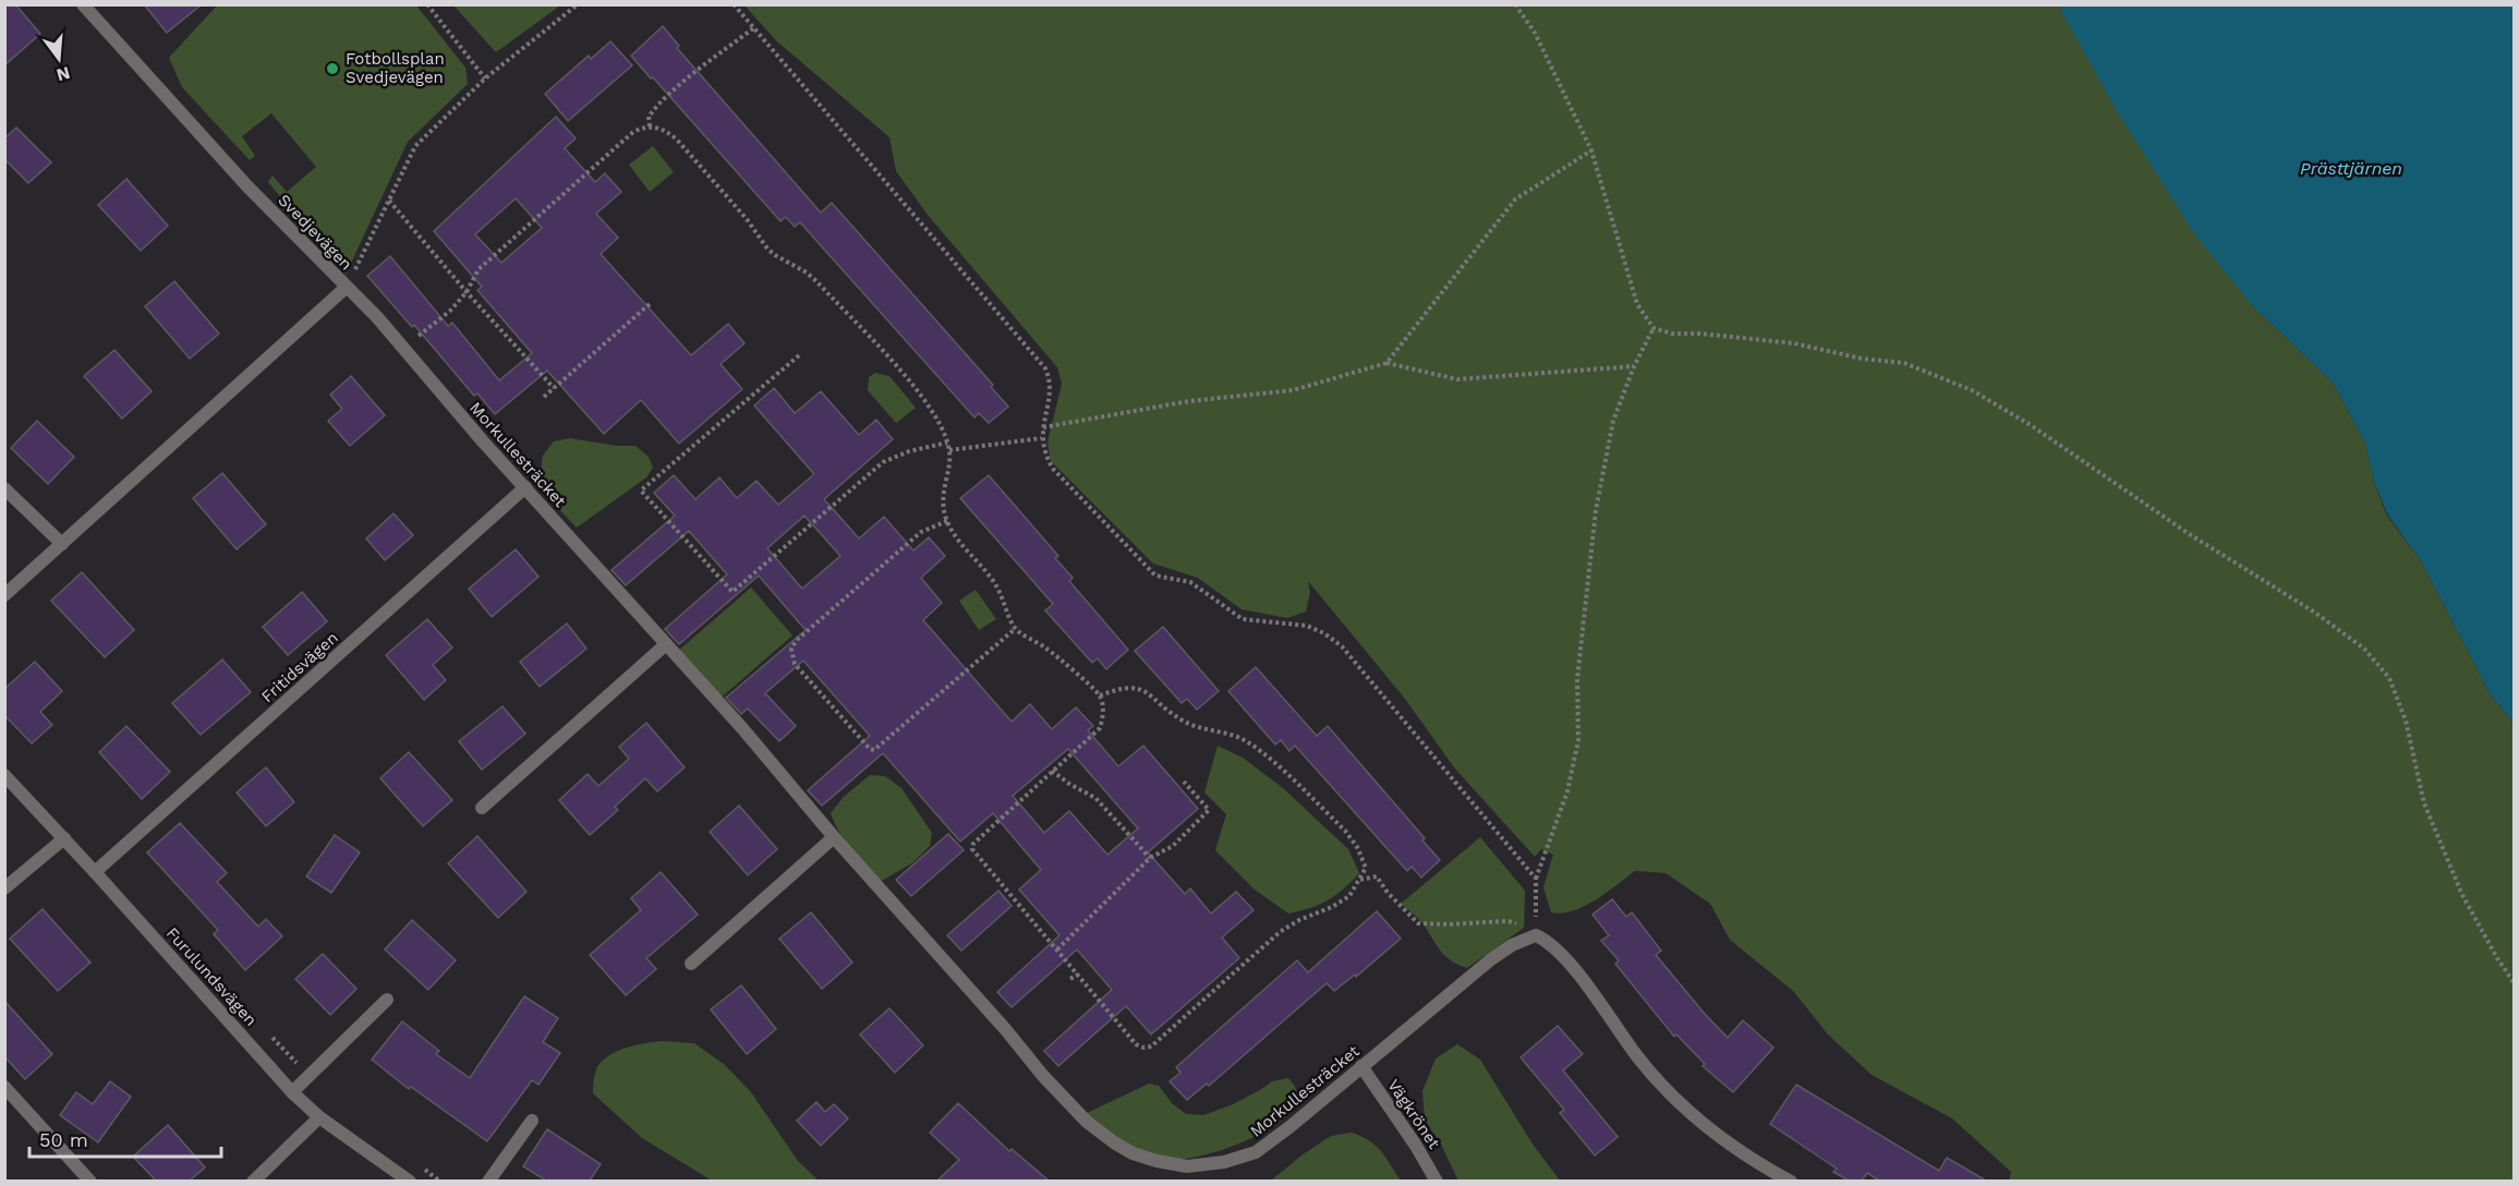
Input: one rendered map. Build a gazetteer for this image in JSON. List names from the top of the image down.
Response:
{
  "streets": {
    "street": [
      "Svedjevägen",
      "Morkullesträcket",
      "Fritidsvägen",
      "Furulundsvägen",
      "Vägkrönet"
    ]
  },
  "crossings": [
    ["Svedjevägen", "Morkullesträcket"],
    ["Morkullesträcket", "Fritidsvägen"],
    ["Morkullesträcket", "Vägkrönet"],
    ["Fritidsvägen", "Furulundsvägen"]
  ],
  "water": ["Prästtjärnen"],
  "places": ["Fotbollsplan Svedjevägen"],
  "scale_bar": "50 m",
  "north": "bottom"
}
